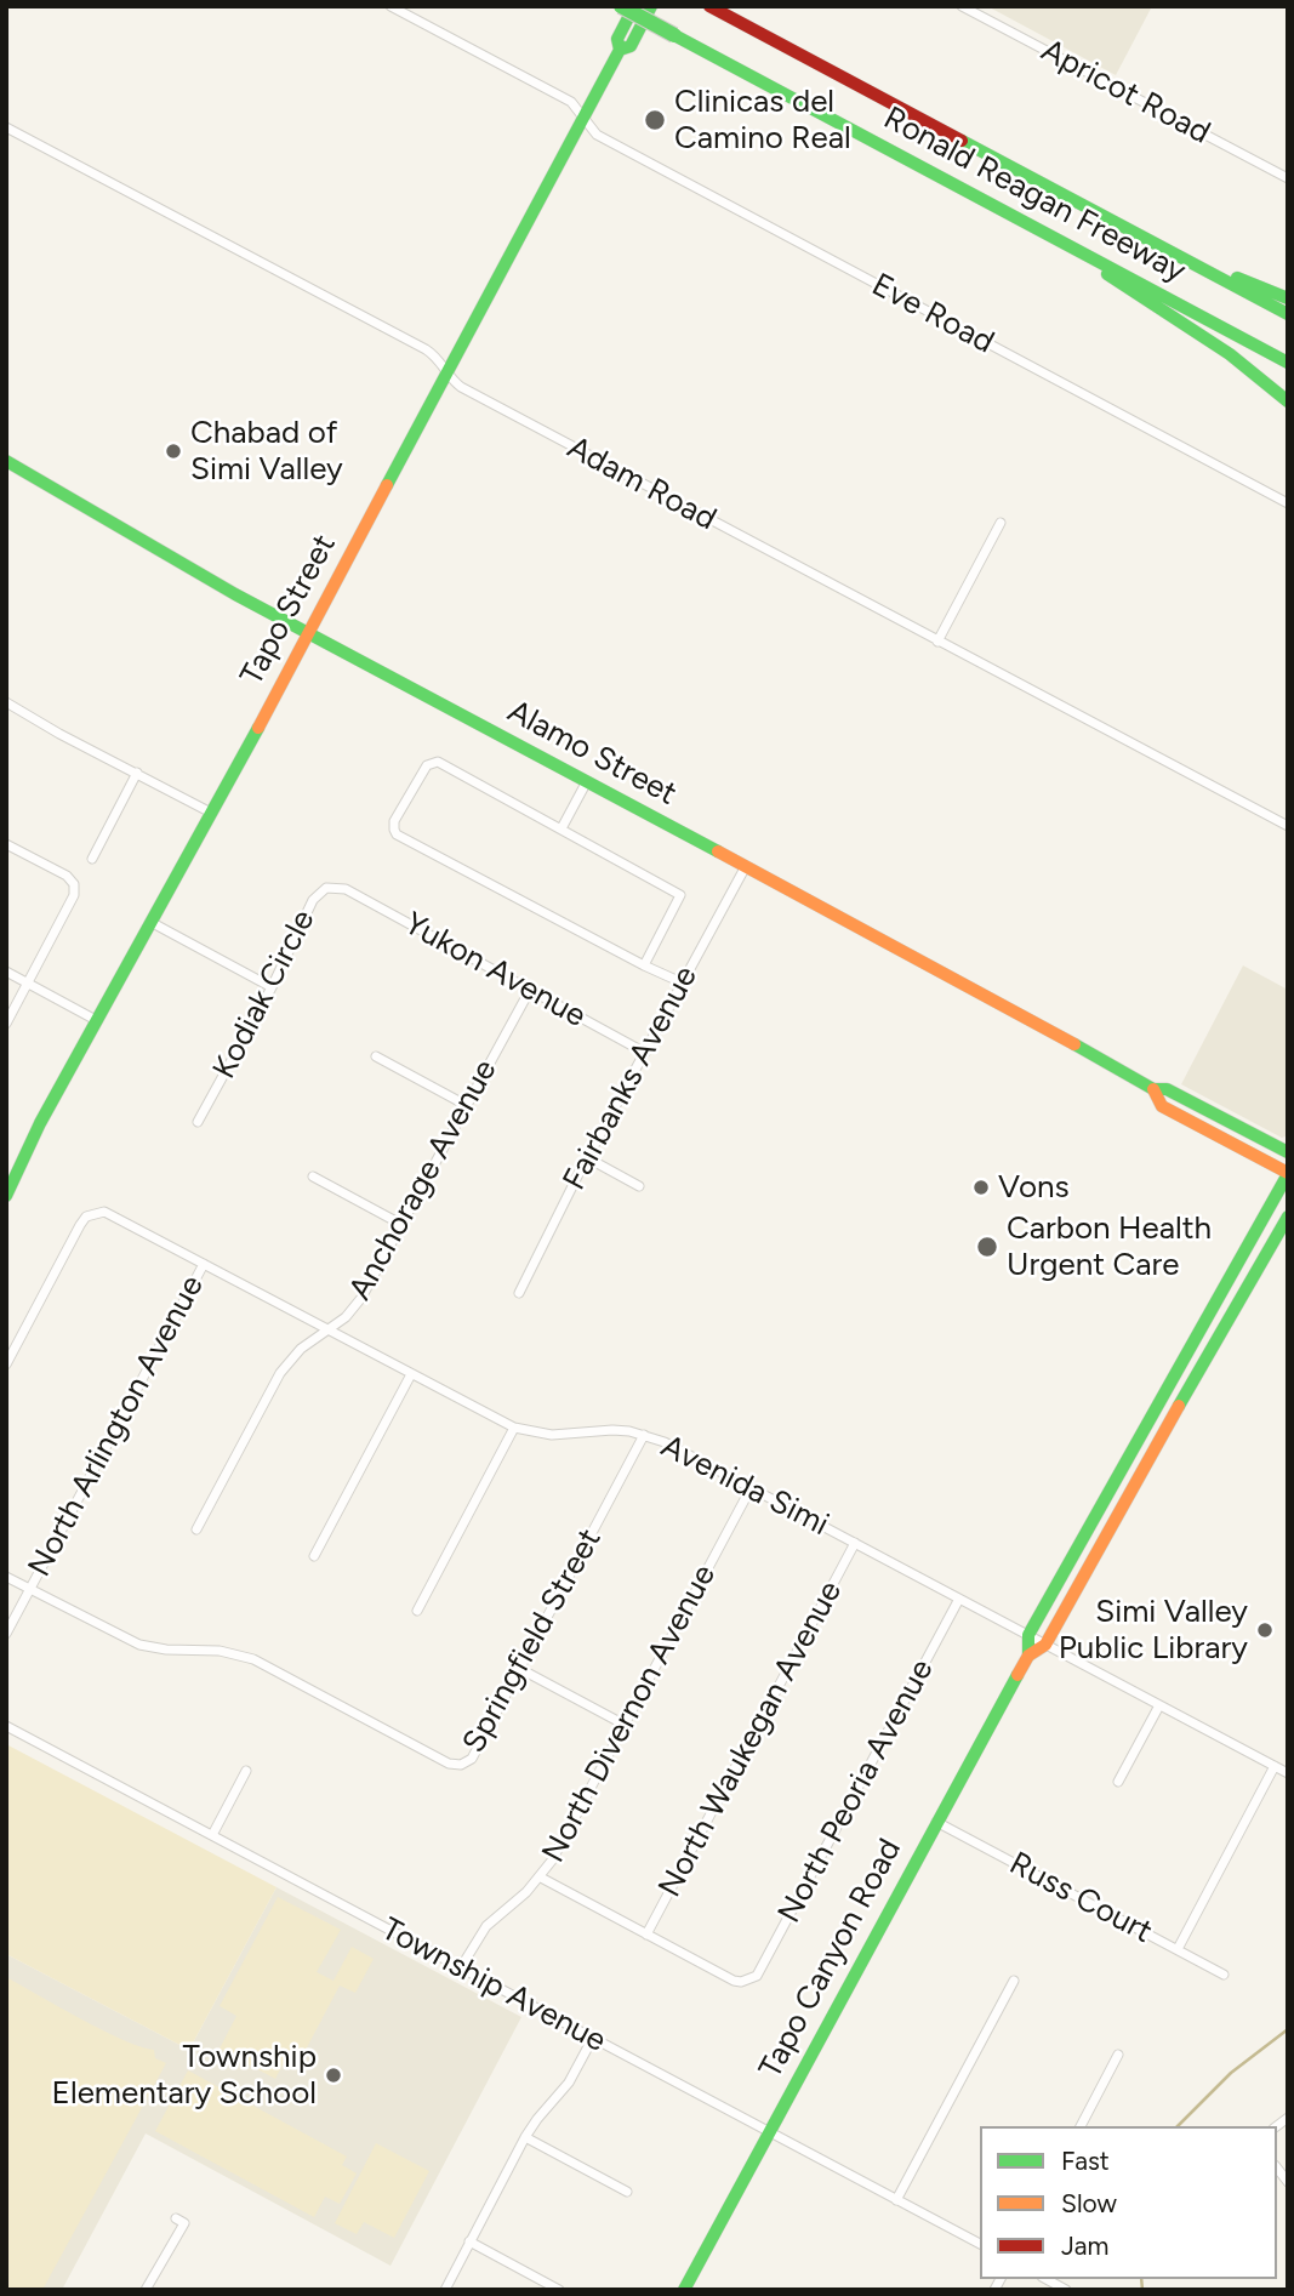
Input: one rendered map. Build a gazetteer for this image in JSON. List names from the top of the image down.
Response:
{
  "streets": {
    "main road": [
      "Ronald Reagan Freeway",
      "Tapo Street",
      "Alamo Street",
      "Tapo Canyon Road"
    ],
    "street": [
      "Apricot Road",
      "Eve Road",
      "Adam Road",
      "Yukon Avenue",
      "Kodiak Circle",
      "Fairbanks Avenue",
      "Anchorage Avenue",
      "North Arlington Avenue",
      "Avenida Simi",
      "Springfield Street",
      "North Divernon Avenue",
      "North Waukegan Avenue",
      "North Peoria Avenue",
      "Russ Court",
      "Township Avenue"
    ]
  },
  "crossings": [
    ["Eve Road", "Tapo Street"],
    ["Adam Road", "Tapo Street"],
    ["Tapo Street", "Alamo Street"],
    ["Alamo Street", "Fairbanks Avenue"],
    ["Alamo Street", "Tapo Canyon Road"],
    ["Yukon Avenue", "Kodiak Circle"],
    ["Yukon Avenue", "Fairbanks Avenue"],
    ["Yukon Avenue", "Anchorage Avenue"],
    ["Anchorage Avenue", "Avenida Simi"],
    ["North Arlington Avenue", "Avenida Simi"],
    ["North Arlington Avenue", "Springfield Street"],
    ["Avenida Simi", "Springfield Street"],
    ["Avenida Simi", "North Divernon Avenue"],
    ["Avenida Simi", "North Waukegan Avenue"],
    ["Avenida Simi", "North Peoria Avenue"],
    ["Avenida Simi", "Tapo Canyon Road"],
    ["North Divernon Avenue", "Township Avenue"],
    ["North Waukegan Avenue", "North Peoria Avenue"],
    ["Russ Court", "Tapo Canyon Road"],
    ["Tapo Canyon Road", "Township Avenue"]
  ],
  "places": [
    "Clinicas del Camino Real",
    "Chabad of Simi Valley",
    "Vons",
    "Carbon Health Urgent Care",
    "Simi Valley Public Library",
    "Township Elementary School"
  ],
  "legend": ["Fast", "Slow", "Jam"]
}
